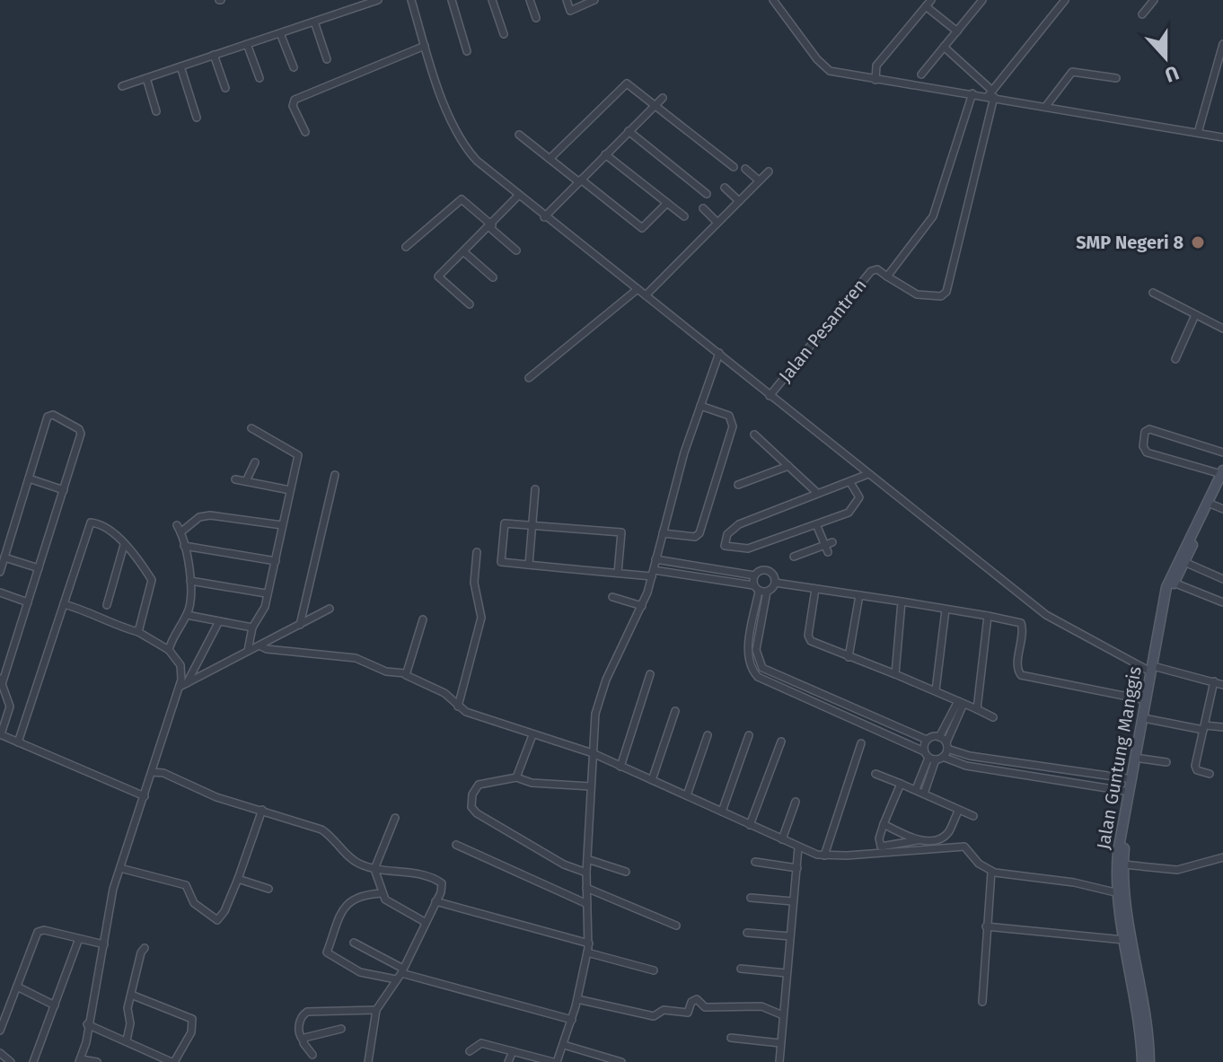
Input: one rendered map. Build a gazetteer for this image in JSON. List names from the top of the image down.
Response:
{
  "streets": {
    "street": ["Jalan Pesantren", "Jalan Guntung Manggis"]
  },
  "places": ["SMP Negeri 8"],
  "north": "bottom"
}
